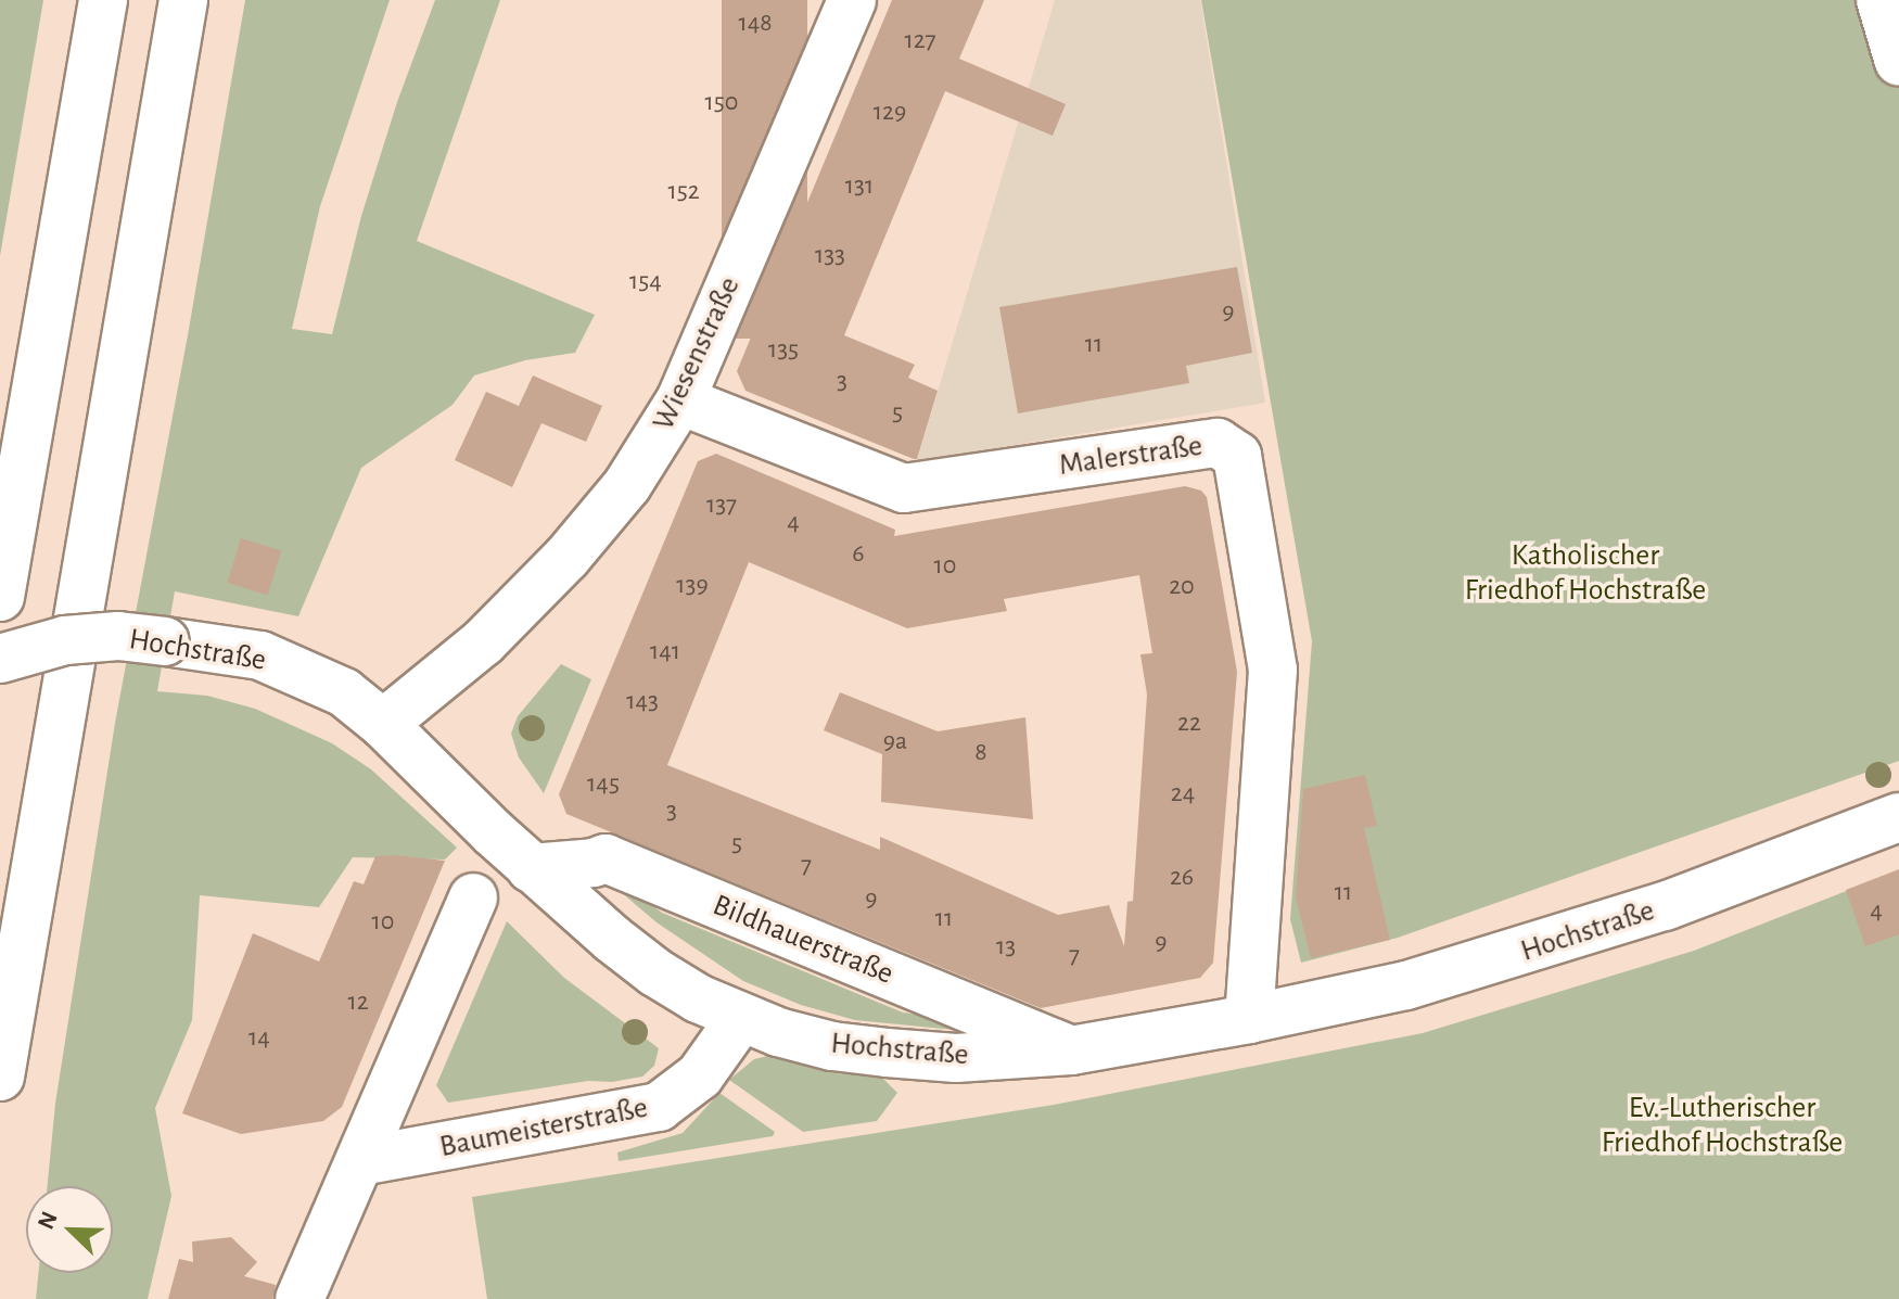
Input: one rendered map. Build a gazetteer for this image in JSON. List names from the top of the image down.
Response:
{
  "streets": {
    "main road": [
      "Wiesenstraße",
      "Malerstraße",
      "Hochstraße",
      "Bildhauerstraße",
      "Baumeisterstraße"
    ]
  },
  "crossings": [
    ["Wiesenstraße", "Malerstraße"],
    ["Wiesenstraße", "Hochstraße"],
    ["Malerstraße", "Hochstraße"],
    ["Hochstraße", "Bildhauerstraße"],
    ["Hochstraße", "Baumeisterstraße"]
  ],
  "parks": ["Katholischer Friedhof Hochstraße", "Ev.-Lutherischer Friedhof Hochstraße"],
  "house_numbers": [
    "148",
    "127",
    "150",
    "129",
    "131",
    "152",
    "133",
    "154",
    "9",
    "11",
    "135",
    "3",
    "5",
    "137",
    "4",
    "6",
    "10",
    "139",
    "20",
    "141",
    "143",
    "22",
    "9a",
    "8",
    "145",
    "24",
    "3",
    "5",
    "7",
    "26",
    "11",
    "9",
    "4",
    "11",
    "10",
    "9",
    "13",
    "7",
    "12",
    "14"
  ],
  "north": "top left"
}
